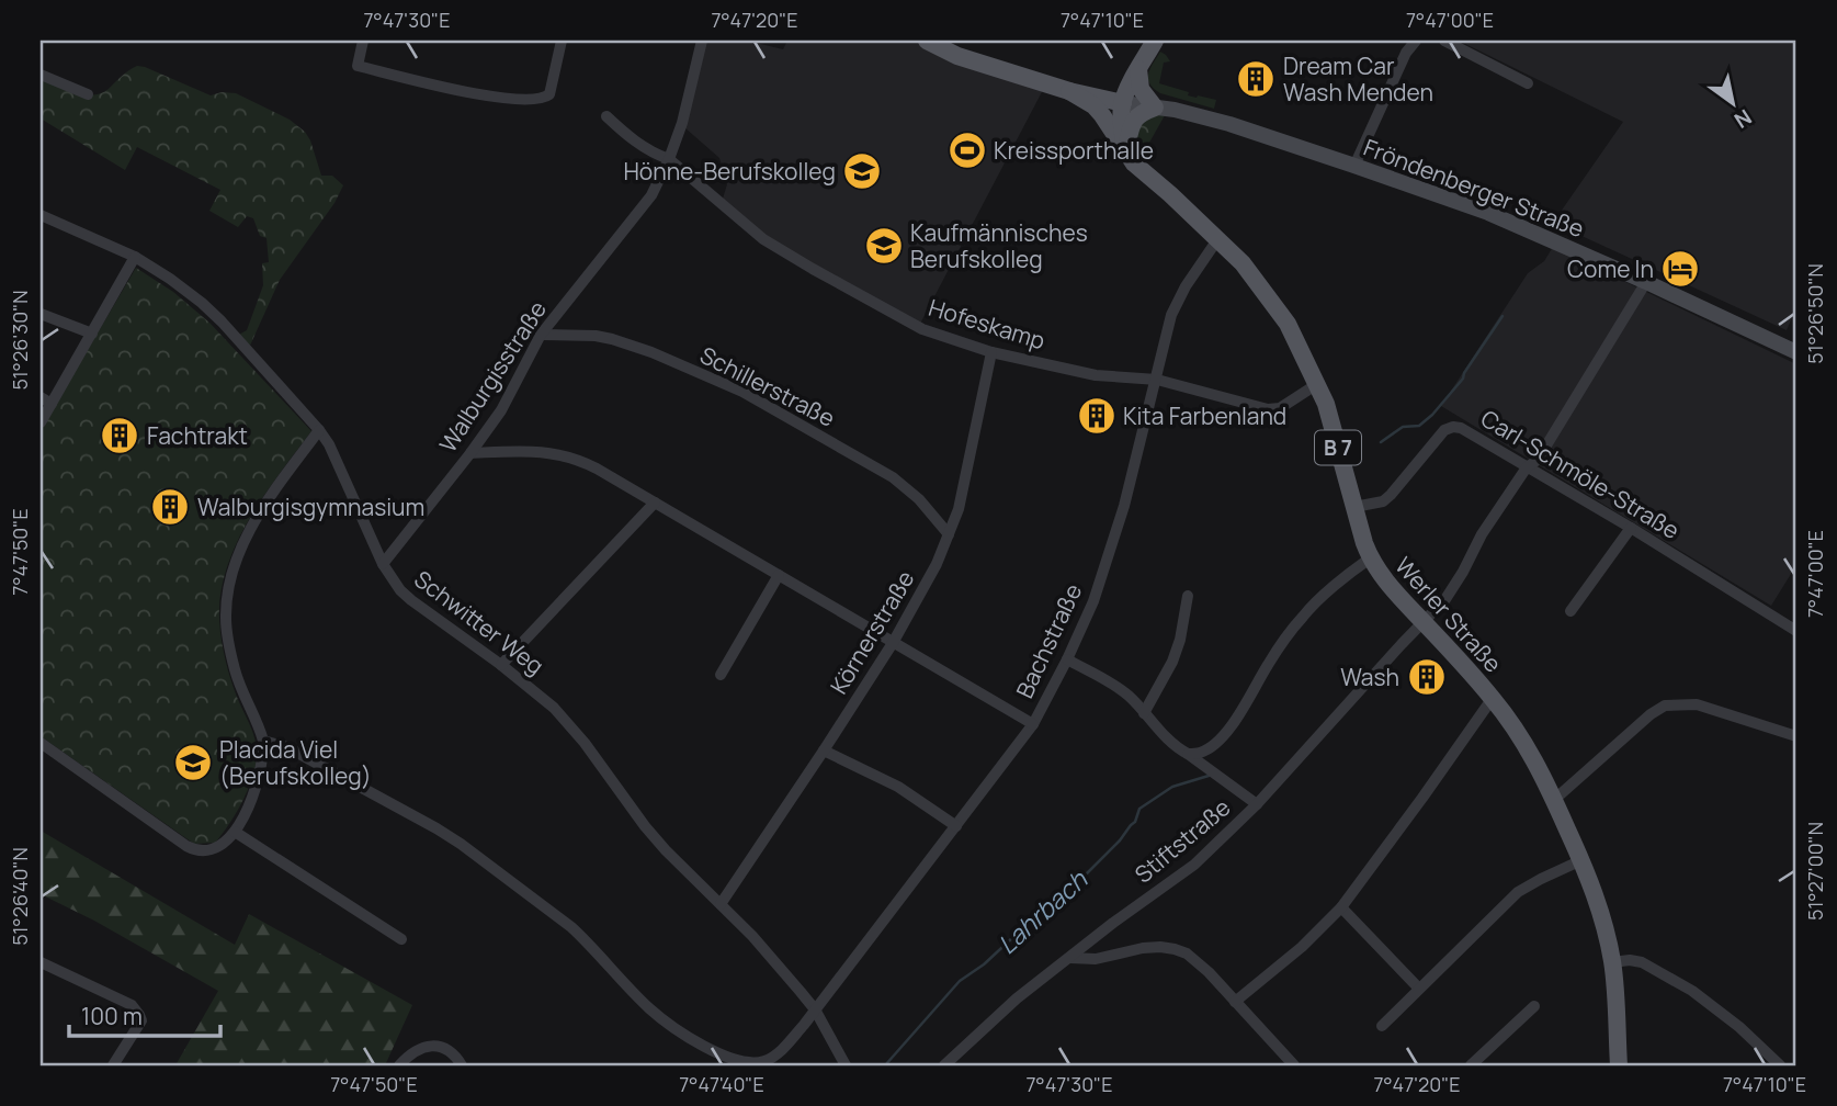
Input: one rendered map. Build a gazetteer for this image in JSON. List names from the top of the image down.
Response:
{
  "streets": {
    "main road": ["Fröndenberger Straße", "B 7", "Werler Straße"],
    "street": [
      "Hofeskamp",
      "Walburgisstraße",
      "Schillerstraße",
      "Carl-Schmöle-Straße",
      "Schwitter Weg",
      "Körnerstraße",
      "Bachstraße",
      "Stiftstraße"
    ]
  },
  "crossings": [
    ["Fröndenberger Straße", "Werler Straße"],
    ["Fröndenberger Straße", "Stiftstraße"],
    ["Hofeskamp", "Walburgisstraße"],
    ["Hofeskamp", "Werler Straße"],
    ["Hofeskamp", "Körnerstraße"],
    ["Hofeskamp", "Bachstraße"],
    ["Walburgisstraße", "Schillerstraße"],
    ["Walburgisstraße", "Schwitter Weg"],
    ["Schillerstraße", "Körnerstraße"],
    ["Carl-Schmöle-Straße", "Werler Straße"],
    ["Carl-Schmöle-Straße", "Stiftstraße"],
    ["Werler Straße", "Bachstraße"],
    ["Werler Straße", "Stiftstraße"],
    ["Schwitter Weg", "Körnerstraße"],
    ["Schwitter Weg", "Bachstraße"]
  ],
  "water": ["Lahrbach"],
  "places": {
    "building": [
      "Dream Car Wash Menden",
      "Kita Farbenland",
      "Fachtrakt",
      "Walburgisgymnasium",
      "Wash"
    ],
    "sports": ["Kreissporthalle"],
    "school or university": ["Hönne-Berufskolleg", "Kaufmännisches Berufskolleg", "Placida Viel (Berufskolleg)"],
    "hotel": ["Come In"]
  },
  "scale_bar": "100 m",
  "north": "bottom right",
  "coordinates": [
    "7°47'30\"E",
    "7°47'20\"E",
    "7°47'10\"E",
    "7°47'00\"E",
    "51°26'50\"N",
    "51°26'30\"N",
    "7°47'50\"E",
    "51°27'00\"N",
    "51°26'40\"N",
    "7°47'40\"E"
  ]
}
